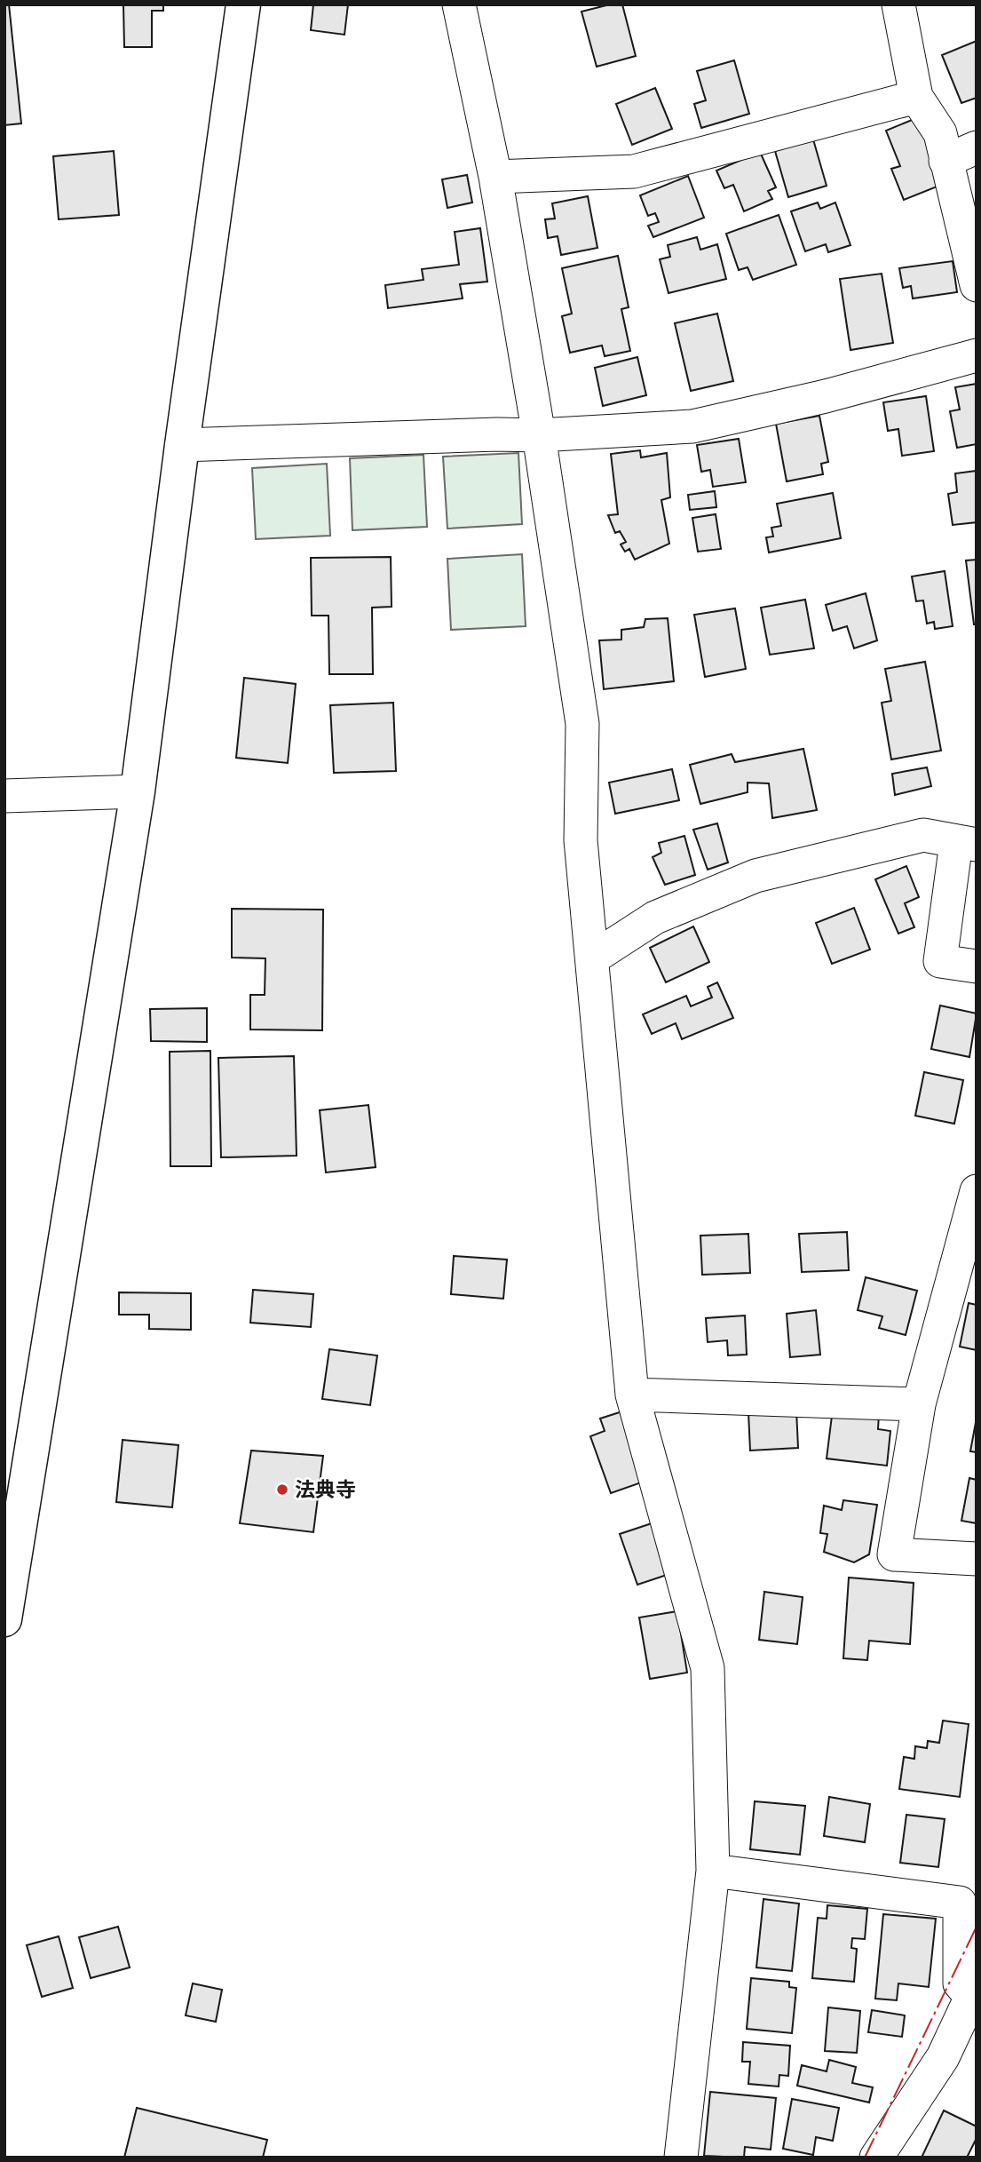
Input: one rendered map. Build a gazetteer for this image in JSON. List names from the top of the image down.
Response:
{
  "places": ["法典寺"]
}
